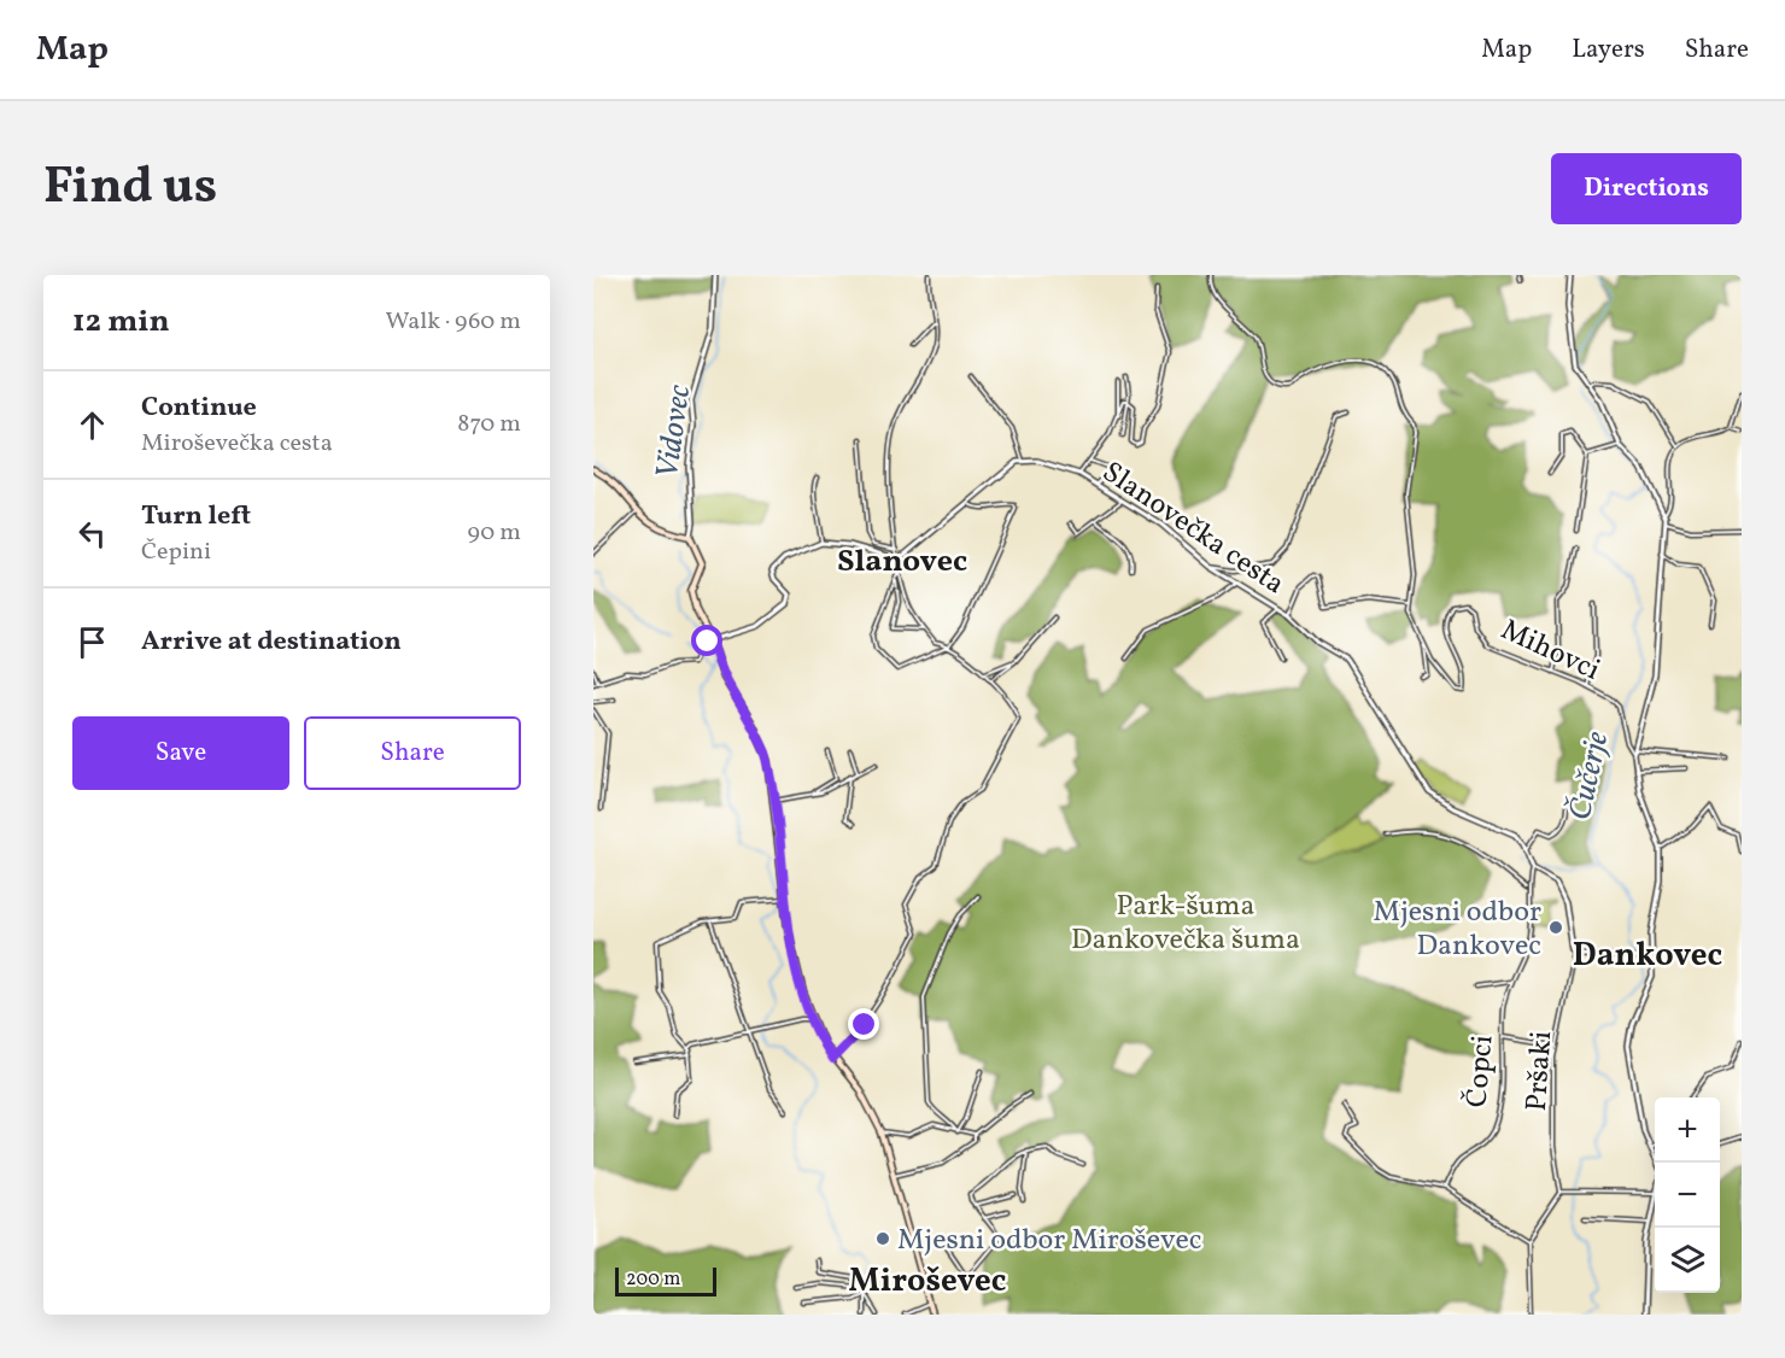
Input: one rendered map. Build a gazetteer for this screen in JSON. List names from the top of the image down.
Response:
{
  "streets": {
    "street": [
      "Slanovečka cesta",
      "Mihovci",
      "Čopci",
      "Pršaki"
    ]
  },
  "districts": ["Slanovec", "Dankovec", "Miroševec"],
  "water": ["Vidovec", "Čučerje"],
  "parks": ["Park-šuma Dankovečka šuma"],
  "places": ["Mjesni odbor Dankovec", "Mjesni odbor Miroševec"],
  "scale_bar": "200 m",
  "page": {
    "header": "Map",
    "nav": ["Map", "Layers", "Share"],
    "title": "Find us",
    "buttons": [
      "Directions",
      ["Save", "Share"]
    ],
    "heading": ["12 min", "Walk · 960 m"],
    "list": [
      ["Continue", "Miroševečka cesta", "870 m"],
      ["Turn left", "Čepini", "90 m"],
      "Arrive at destination"
    ],
    "map_buttons": ["+", "−"],
    "scale": "200 m"
  }
}
